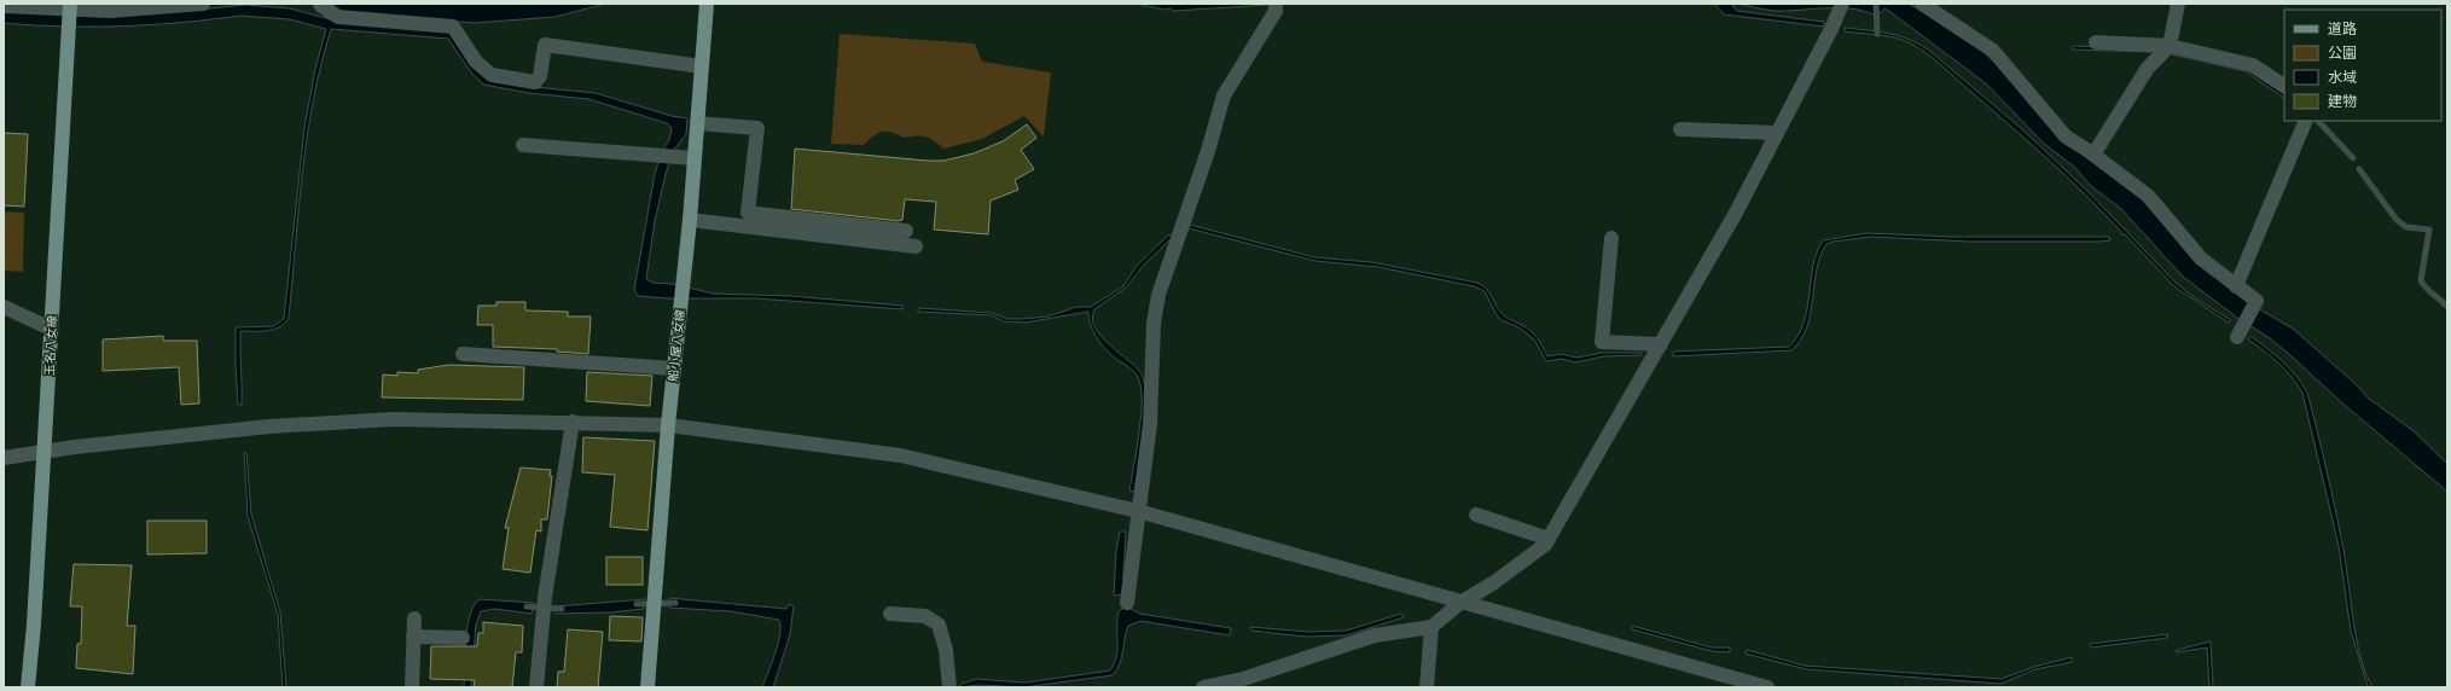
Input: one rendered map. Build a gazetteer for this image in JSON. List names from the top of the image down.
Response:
{
  "streets": {
    "main road": ["玉名八女線", "船小屋八女線"]
  },
  "legend": [
    "道路",
    "公園",
    "水域",
    "建物"
  ]
}
